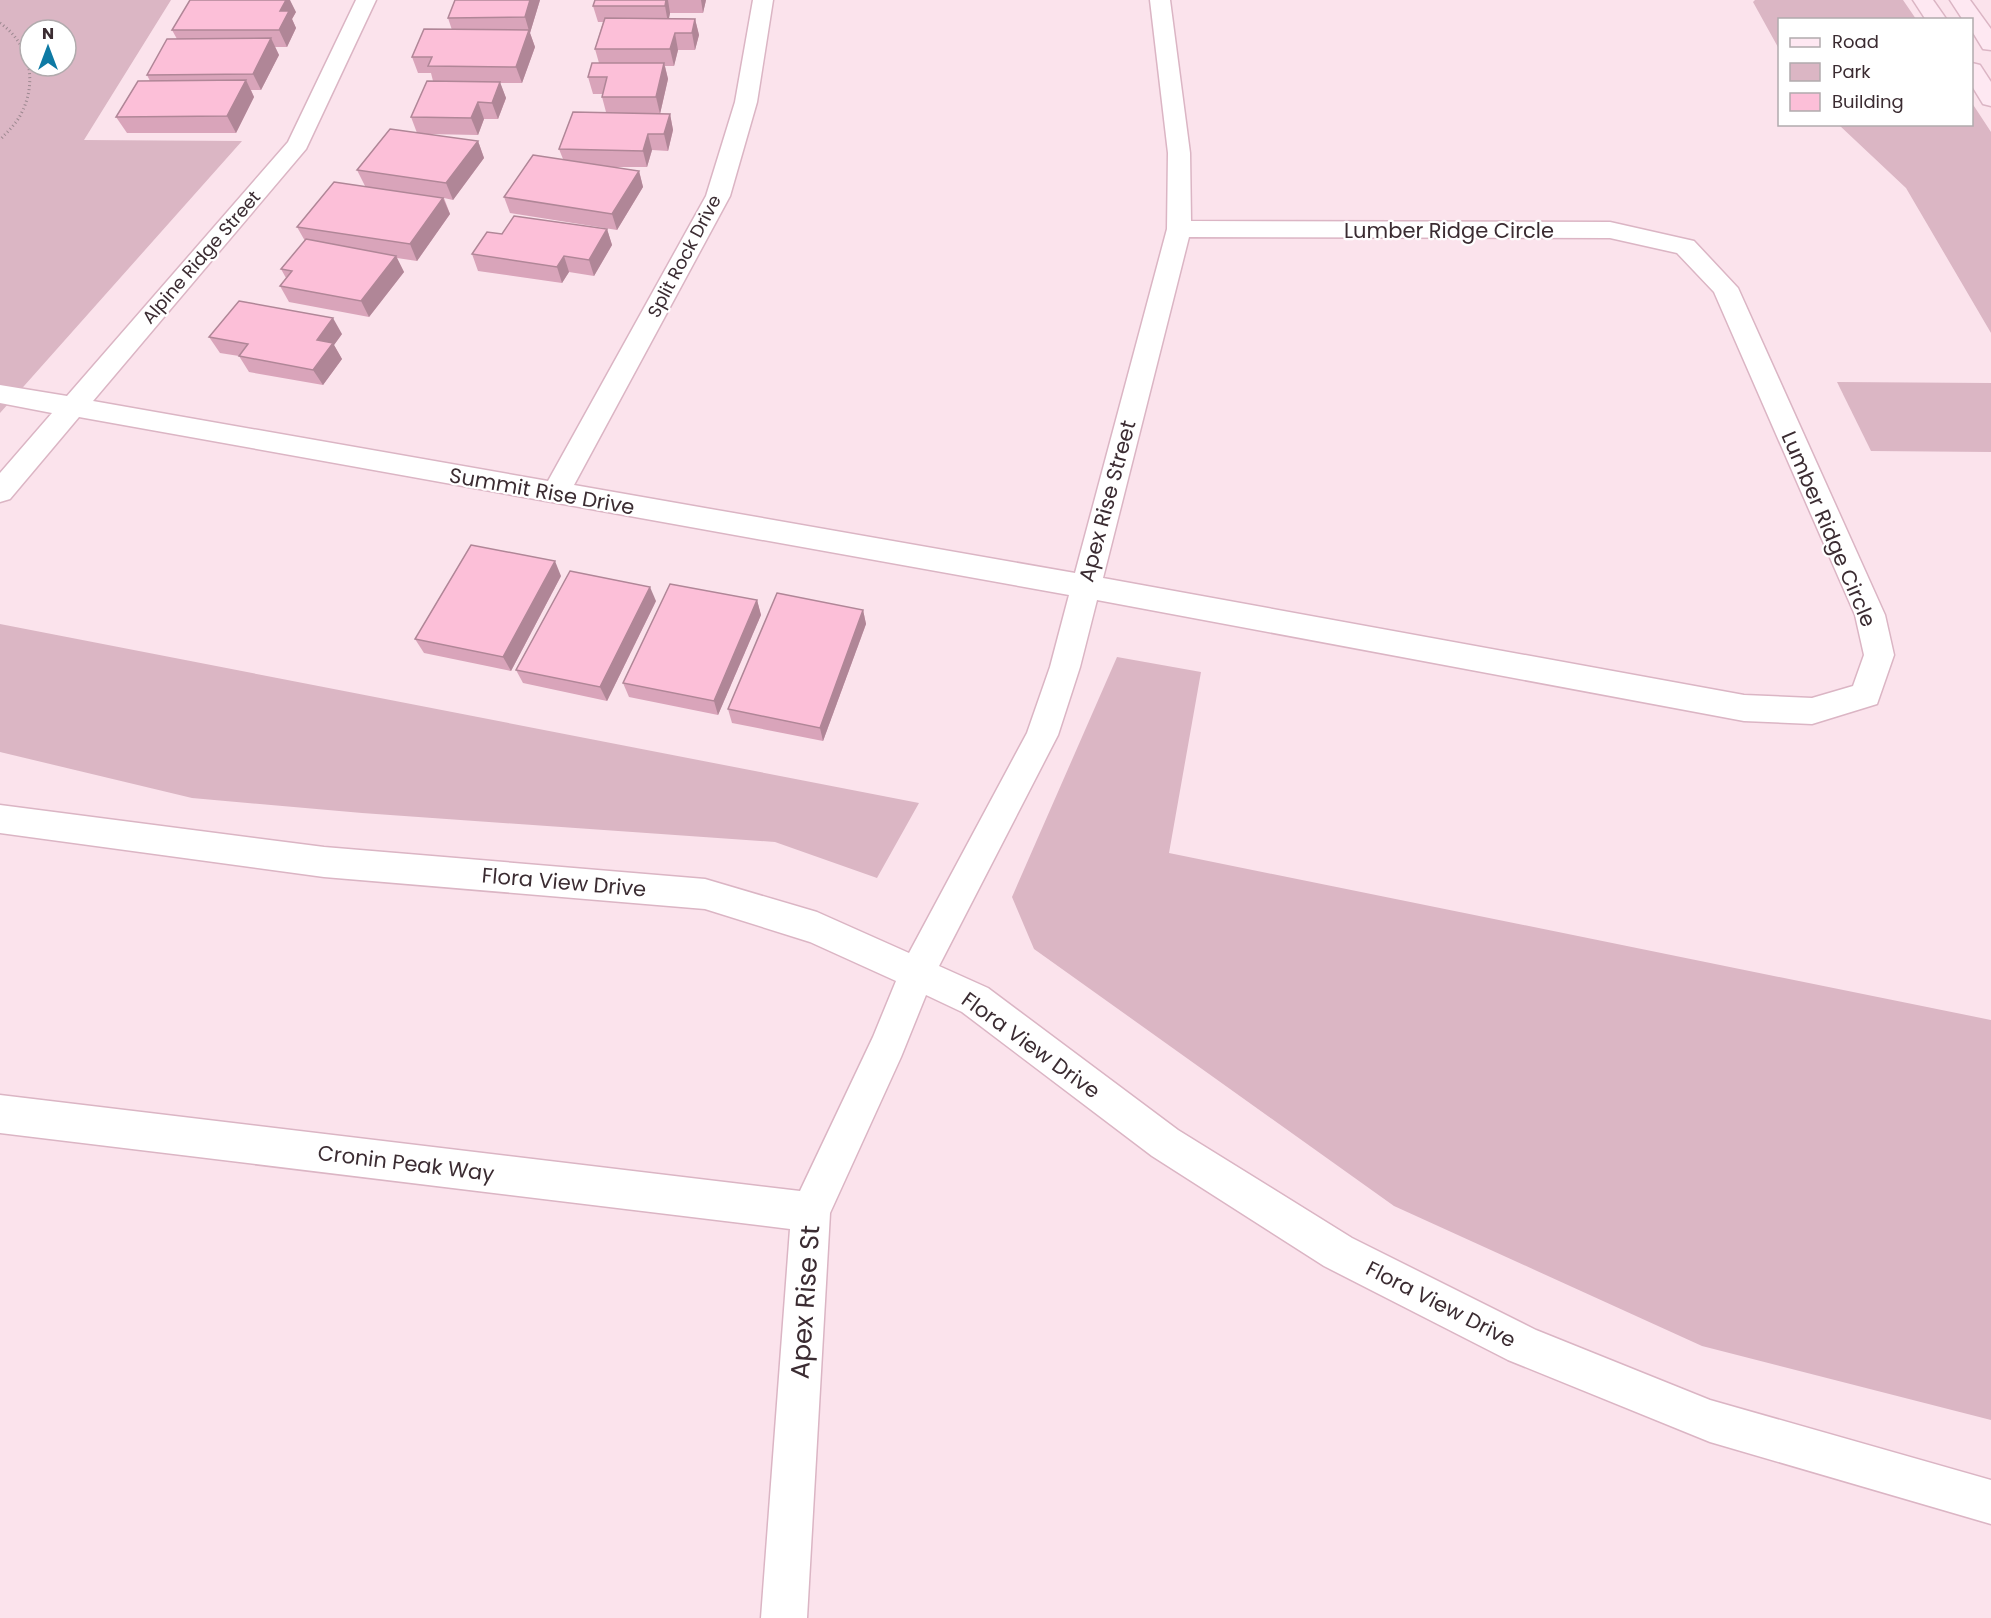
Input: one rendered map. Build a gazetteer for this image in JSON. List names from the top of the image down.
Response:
{
  "streets": {
    "street": [
      "Lumber Ridge Circle",
      "Split Rock Drive",
      "Alpine Ridge Street",
      "Summit Rise Drive",
      "Apex Rise Street",
      "Flora View Drive",
      "Cronin Peak Way",
      "Apex Rise St"
    ]
  },
  "crossings": [
    ["Lumber Ridge Circle", "Summit Rise Drive"],
    ["Lumber Ridge Circle", "Apex Rise Street"],
    ["Split Rock Drive", "Summit Rise Drive"],
    ["Alpine Ridge Street", "Summit Rise Drive"],
    ["Summit Rise Drive", "Apex Rise Street"],
    ["Apex Rise Street", "Flora View Drive"],
    ["Apex Rise Street", "Apex Rise St"],
    ["Flora View Drive", "Apex Rise St"],
    ["Cronin Peak Way", "Apex Rise St"]
  ],
  "legend": ["Road", "Park", "Building"],
  "north": "top"
}
